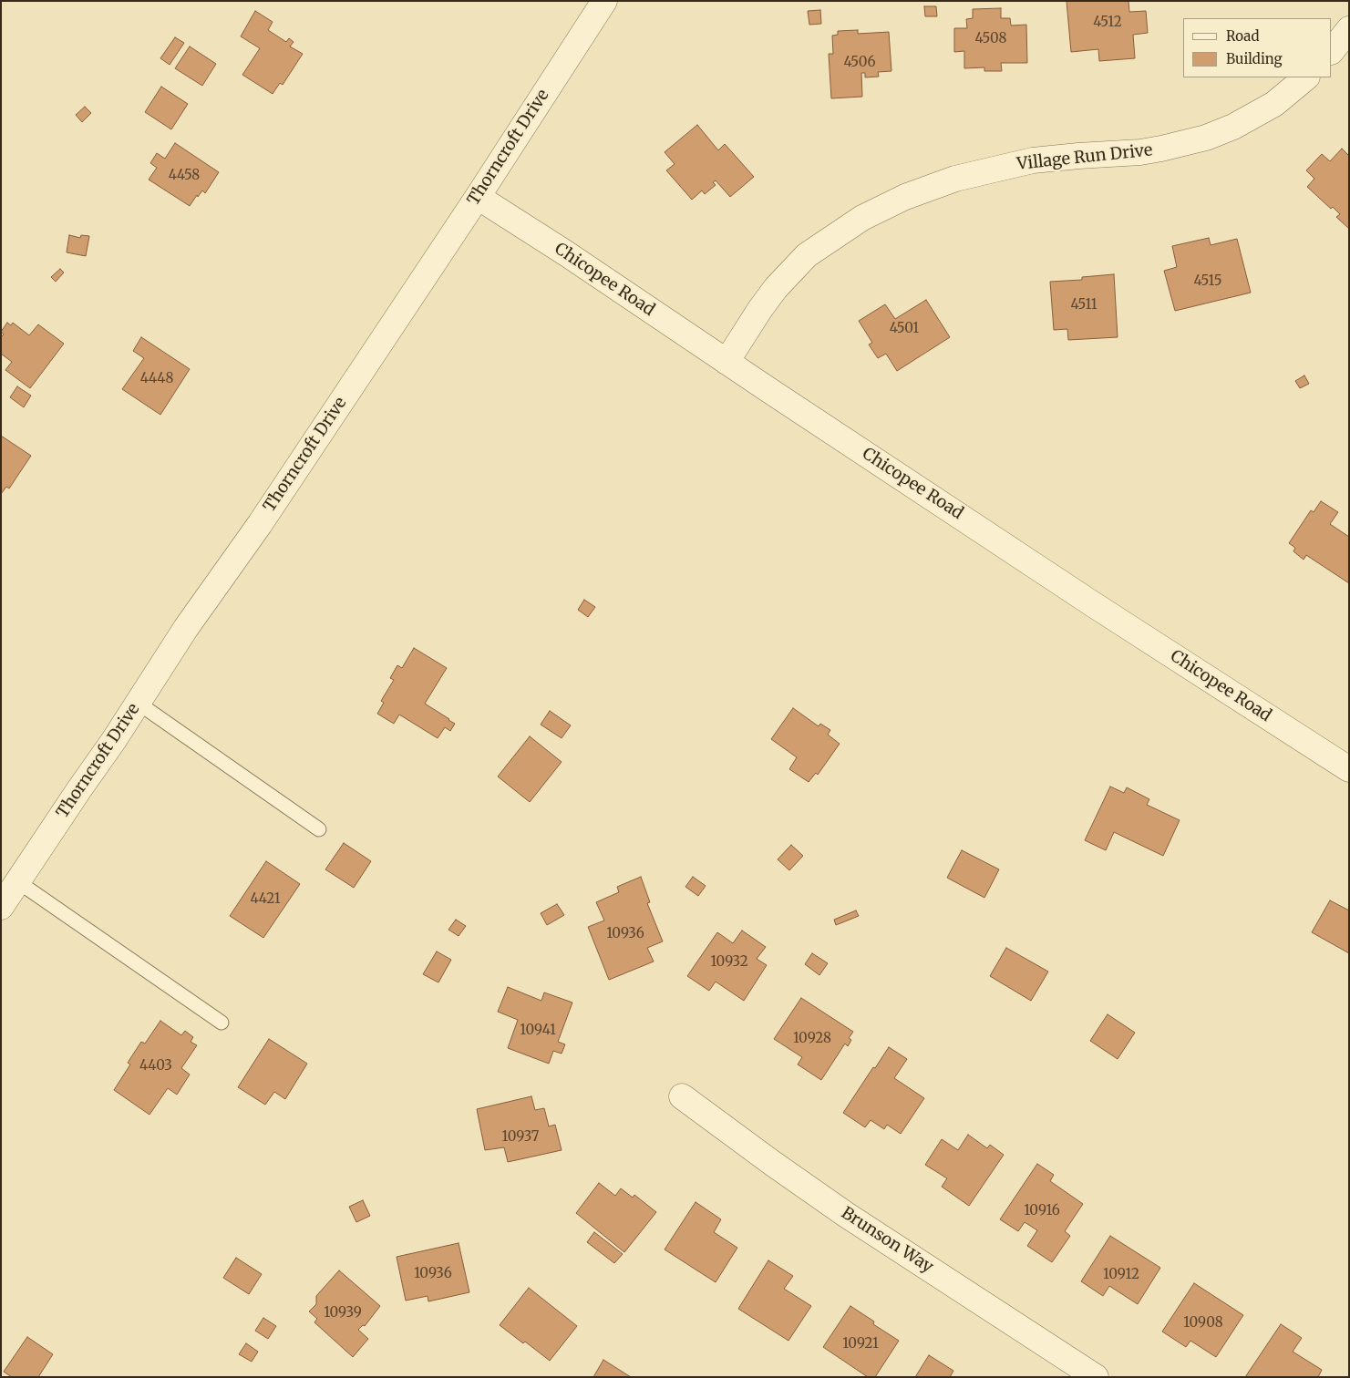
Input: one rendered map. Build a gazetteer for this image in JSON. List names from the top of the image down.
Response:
{
  "streets": {
    "street": [
      "Thorncroft Drive",
      "Village Run Drive",
      "Chicopee Road",
      "Brunson Way"
    ]
  },
  "crossings": [
    ["Thorncroft Drive", "Chicopee Road"],
    ["Village Run Drive", "Chicopee Road"]
  ],
  "house_numbers": [
    "4512",
    "4508",
    "4506",
    "4458",
    "4515",
    "4511",
    "4501",
    "4448",
    "4421",
    "10936",
    "10932",
    "10941",
    "10928",
    "4403",
    "10937",
    "10916",
    "10936",
    "10912",
    "10939",
    "10908",
    "10921"
  ],
  "legend": ["Road", "Building"]
}
